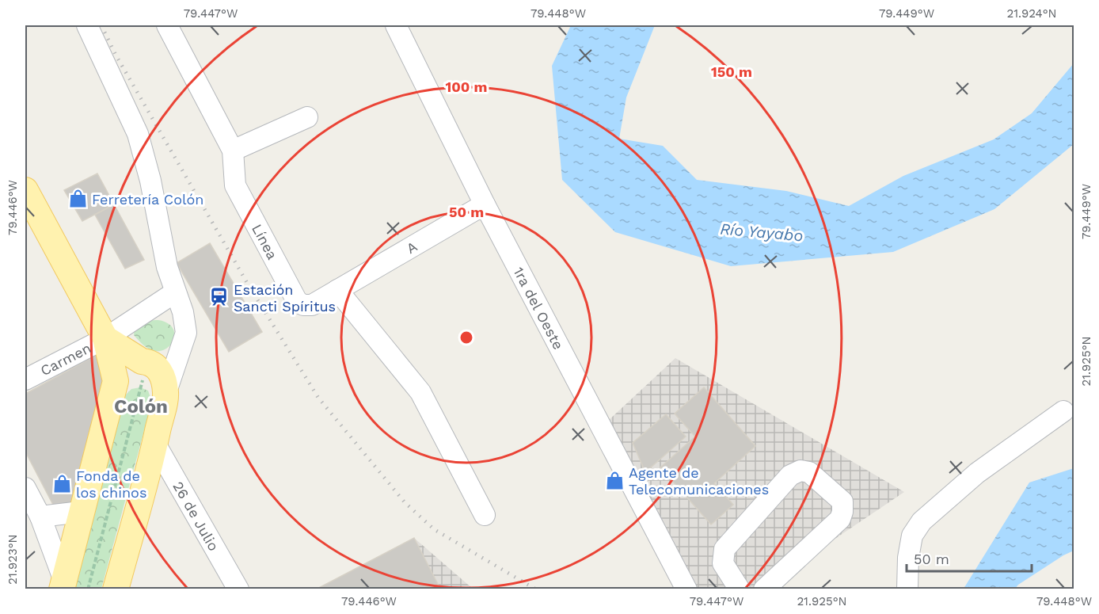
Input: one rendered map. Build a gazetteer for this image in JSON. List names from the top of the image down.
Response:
{
  "streets": {
    "street": [
      "Línea",
      "A",
      "1ra del Oeste",
      "Carmen",
      "26 de Julio"
    ]
  },
  "crossings": [
    ["Línea", "A"],
    ["A", "1ra del Oeste"]
  ],
  "districts": ["Colón"],
  "water": ["Río Yayabo"],
  "places": {
    "shop": ["Ferretería Colón", "Agente de Telecomunicaciones", "Fonda de los chinos"],
    "station": ["Estación Sancti Spíritus"]
  },
  "scale_bar": "50 m",
  "coordinates": [
    "79.447°W",
    "79.448°W",
    "79.449°W",
    "21.924°N",
    "79.446°W",
    "21.925°N",
    "21.923°N"
  ],
  "rings": ["150 m", "100 m", "50 m"]
}
